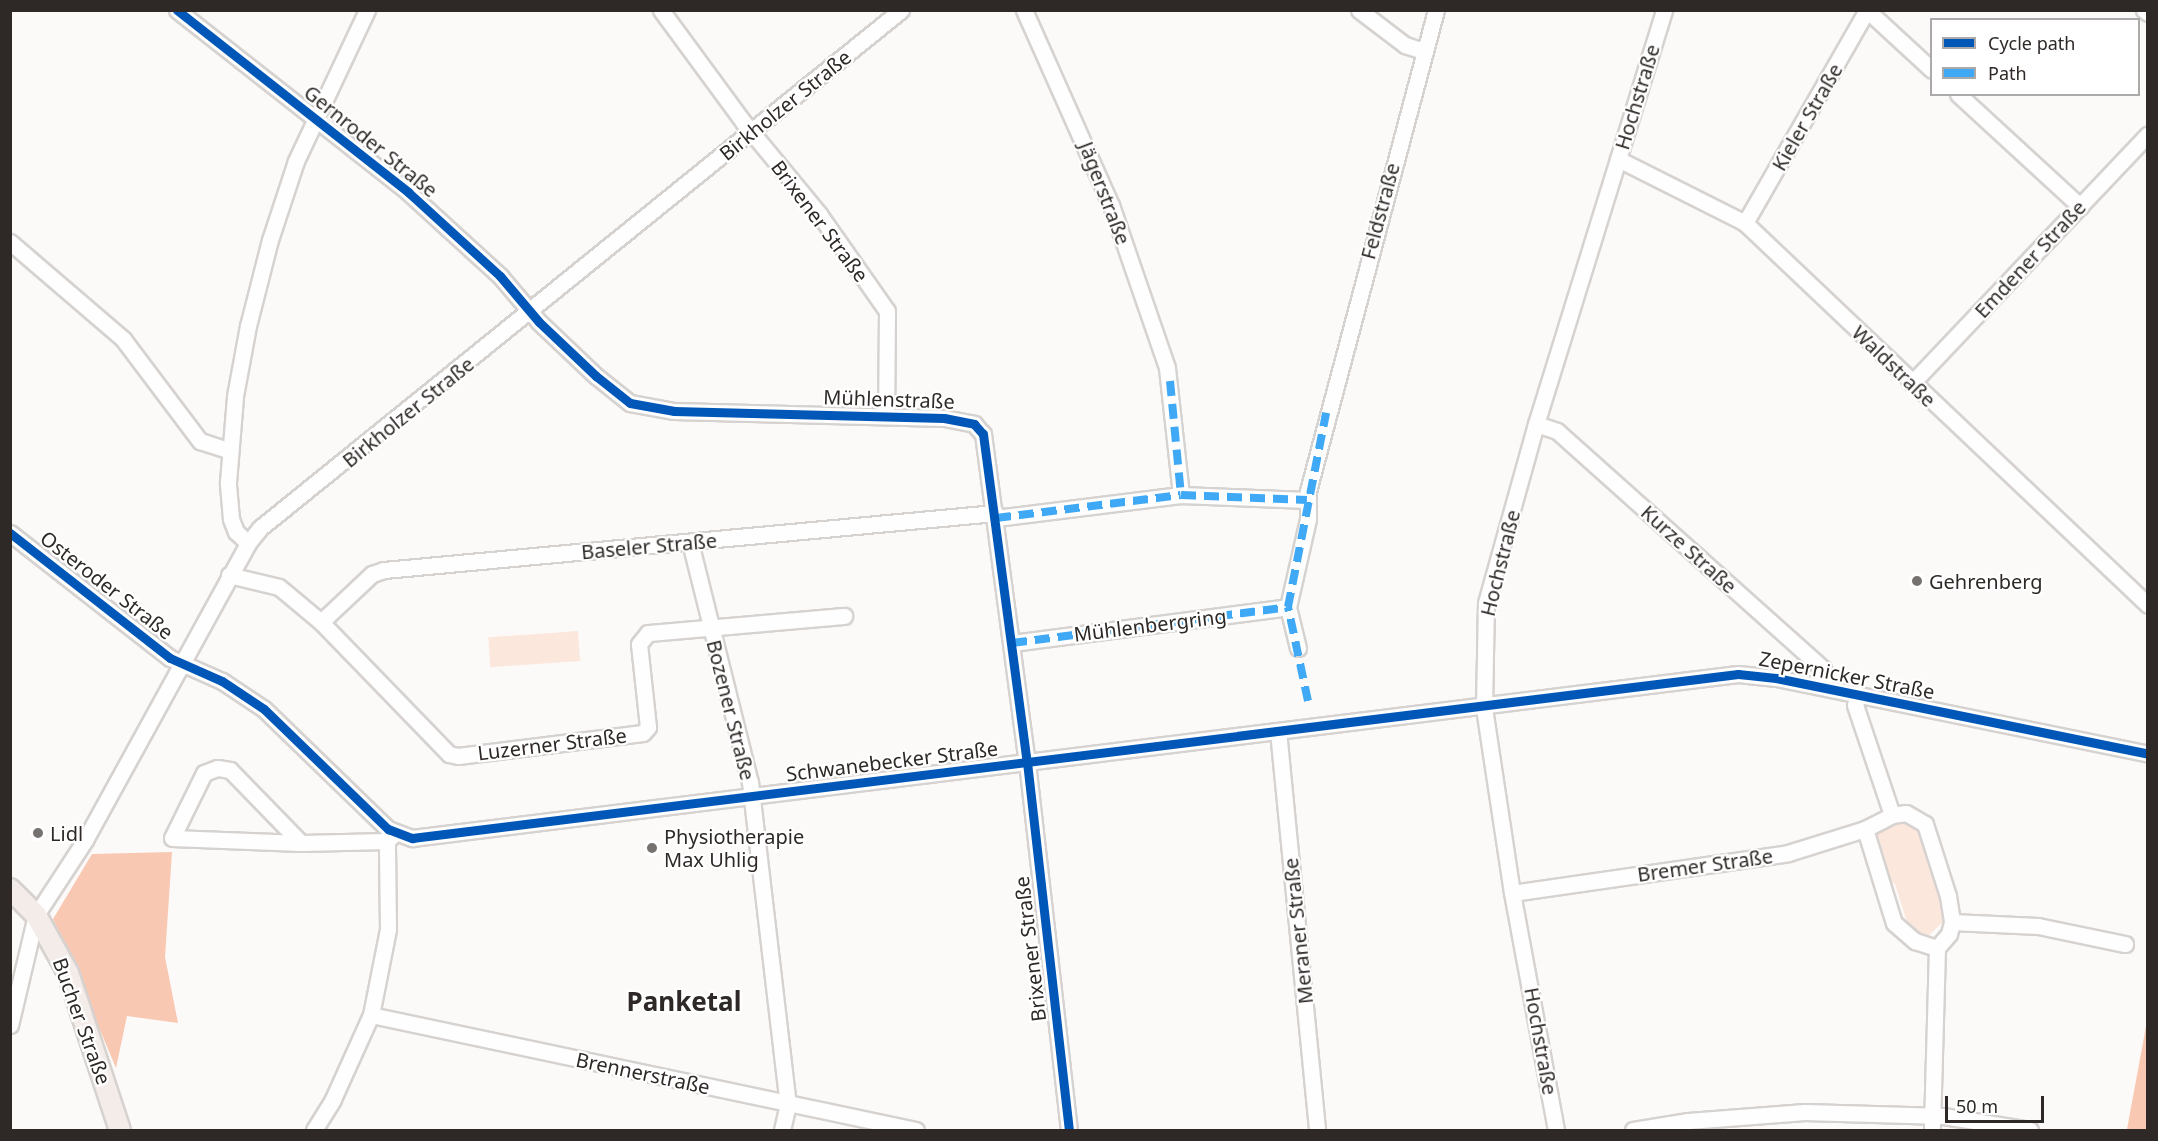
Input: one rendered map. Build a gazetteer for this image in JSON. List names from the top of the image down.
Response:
{
  "streets": {
    "main road": ["Bucher Straße"],
    "street": [
      "Hochstraße",
      "Birkholzer Straße",
      "Kieler Straße",
      "Gernroder Straße",
      "Jägerstraße",
      "Feldstraße",
      "Brixener Straße",
      "Emdener Straße",
      "Waldstraße",
      "Mühlenstraße",
      "Baseler Straße",
      "Kurze Straße",
      "Osteroder Straße",
      "Mühlenbergring",
      "Zepernicker Straße",
      "Bozener Straße",
      "Luzerner Straße",
      "Schwanebecker Straße",
      "Bremer Straße",
      "Meraner Straße",
      "Brennerstraße"
    ]
  },
  "crossings": [
    ["Hochstraße", "Waldstraße"],
    ["Hochstraße", "Kurze Straße"],
    ["Hochstraße", "Zepernicker Straße"],
    ["Hochstraße", "Bremer Straße"],
    ["Birkholzer Straße", "Gernroder Straße"],
    ["Birkholzer Straße", "Brixener Straße"],
    ["Birkholzer Straße", "Mühlenstraße"],
    ["Birkholzer Straße", "Osteroder Straße"],
    ["Birkholzer Straße", "Luzerner Straße"],
    ["Birkholzer Straße", "Bucher Straße"],
    ["Kieler Straße", "Waldstraße"],
    ["Gernroder Straße", "Mühlenstraße"],
    ["Brixener Straße", "Mühlenstraße"],
    ["Brixener Straße", "Schwanebecker Straße"],
    ["Emdener Straße", "Waldstraße"],
    ["Mühlenstraße", "Baseler Straße"],
    ["Mühlenstraße", "Mühlenbergring"],
    ["Mühlenstraße", "Schwanebecker Straße"],
    ["Baseler Straße", "Bozener Straße"],
    ["Baseler Straße", "Luzerner Straße"],
    ["Kurze Straße", "Zepernicker Straße"],
    ["Osteroder Straße", "Schwanebecker Straße"],
    ["Zepernicker Straße", "Schwanebecker Straße"],
    ["Bozener Straße", "Luzerner Straße"],
    ["Bozener Straße", "Schwanebecker Straße"],
    ["Bozener Straße", "Brennerstraße"],
    ["Schwanebecker Straße", "Meraner Straße"]
  ],
  "districts": ["Panketal"],
  "places": ["Gehrenberg", "Lidl", "Physiotherapie Max Uhlig"],
  "legend": ["Cycle path", "Path"],
  "scale_bar": "50 m"
}
